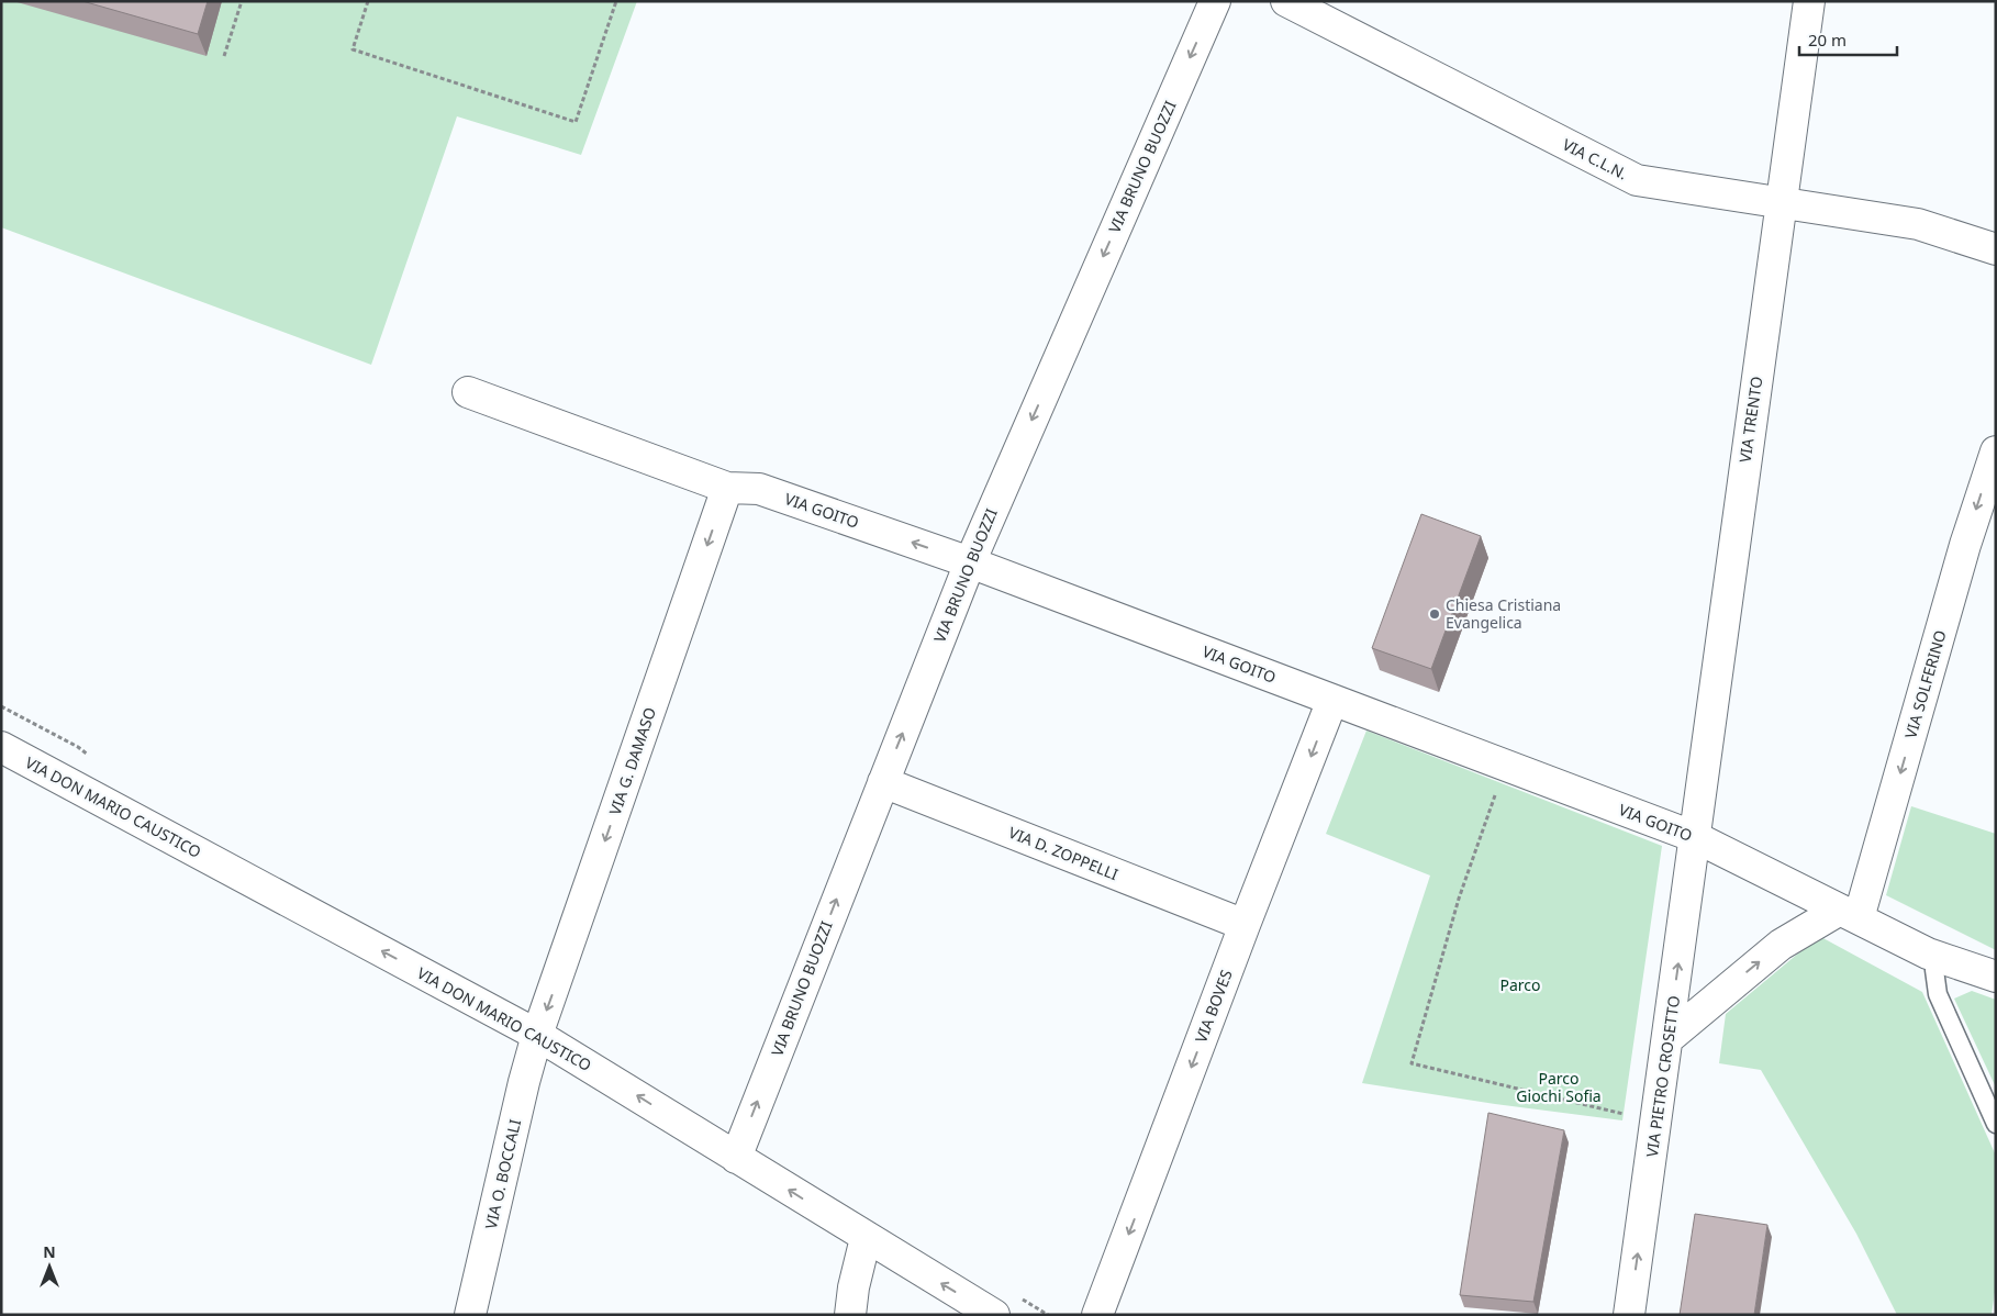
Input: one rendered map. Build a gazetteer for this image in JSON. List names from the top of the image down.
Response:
{
  "streets": {
    "street": [
      "VIA C.L.N.",
      "VIA BRUNO BUOZZI",
      "VIA TRENTO",
      "VIA GOITO",
      "VIA SOLFERINO",
      "VIA G. DAMASO",
      "VIA DON MARIO CAUSTICO",
      "VIA D. ZOPPELLI",
      "VIA BOVES",
      "VIA PIETRO CROSETTO",
      "VIA O. BOCCALI"
    ]
  },
  "crossings": [
    ["VIA C.L.N.", "VIA TRENTO"],
    ["VIA BRUNO BUOZZI", "VIA GOITO"],
    ["VIA BRUNO BUOZZI", "VIA DON MARIO CAUSTICO"],
    ["VIA BRUNO BUOZZI", "VIA D. ZOPPELLI"],
    ["VIA TRENTO", "VIA GOITO"],
    ["VIA TRENTO", "VIA PIETRO CROSETTO"],
    ["VIA GOITO", "VIA SOLFERINO"],
    ["VIA GOITO", "VIA G. DAMASO"],
    ["VIA GOITO", "VIA BOVES"],
    ["VIA GOITO", "VIA PIETRO CROSETTO"],
    ["VIA G. DAMASO", "VIA DON MARIO CAUSTICO"],
    ["VIA G. DAMASO", "VIA O. BOCCALI"],
    ["VIA DON MARIO CAUSTICO", "VIA O. BOCCALI"],
    ["VIA D. ZOPPELLI", "VIA BOVES"]
  ],
  "one_way": [
    "VIA SOLFERINO",
    "VIA G. DAMASO",
    "VIA DON MARIO CAUSTICO",
    "VIA BOVES",
    "VIA PIETRO CROSETTO"
  ],
  "parks": ["Parco", "Parco Giochi Sofia"],
  "places": ["Chiesa Cristiana Evangelica"],
  "scale_bar": "20 m",
  "north": "top"
}
